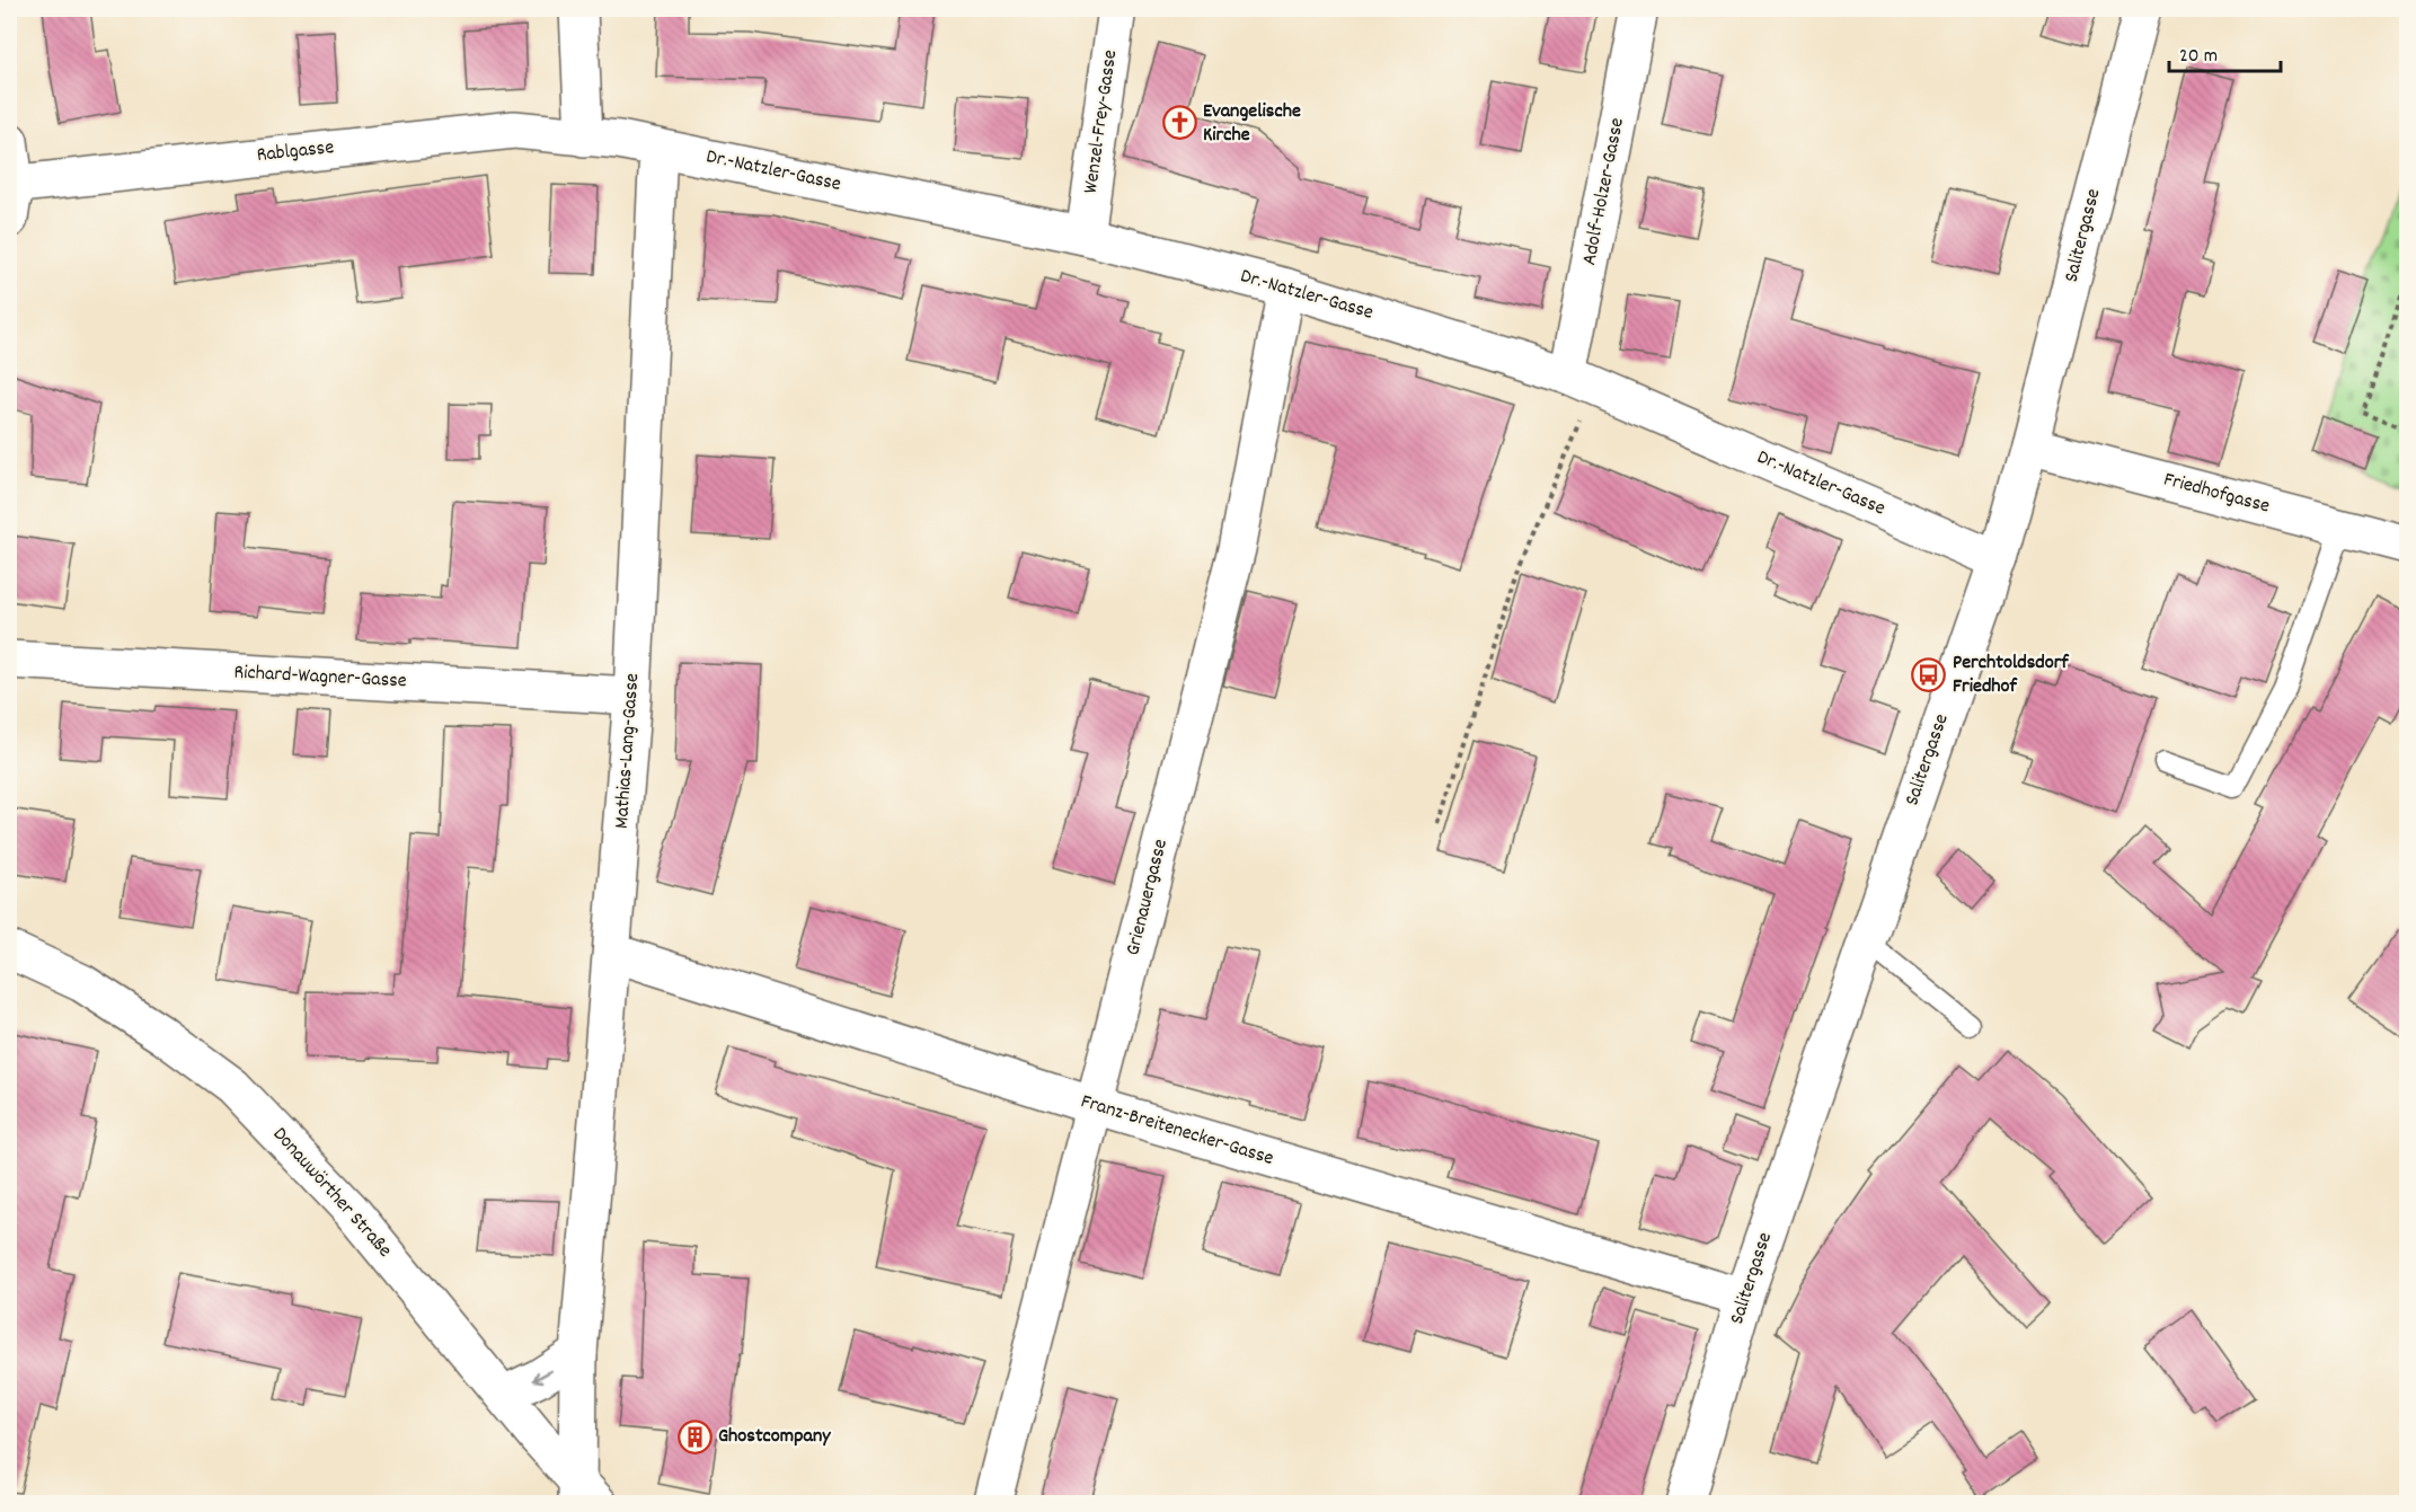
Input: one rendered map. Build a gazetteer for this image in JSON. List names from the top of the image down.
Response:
{
  "streets": {
    "street": [
      "Wenzel-Frey-Gasse",
      "Rablgasse",
      "Dr.-Natzler-Gasse",
      "Adolf-Holzer-Gasse",
      "Salitergasse",
      "Friedhofgasse",
      "Richard-Wagner-Gasse",
      "Mathias-Lang-Gasse",
      "Grienauergasse",
      "Franz-Breitenecker-Gasse",
      "Donauwörther Straße"
    ]
  },
  "crossings": [
    ["Wenzel-Frey-Gasse", "Dr.-Natzler-Gasse"],
    ["Rablgasse", "Dr.-Natzler-Gasse"],
    ["Dr.-Natzler-Gasse", "Adolf-Holzer-Gasse"],
    ["Dr.-Natzler-Gasse", "Salitergasse"],
    ["Dr.-Natzler-Gasse", "Mathias-Lang-Gasse"],
    ["Dr.-Natzler-Gasse", "Grienauergasse"],
    ["Salitergasse", "Friedhofgasse"],
    ["Salitergasse", "Franz-Breitenecker-Gasse"],
    ["Richard-Wagner-Gasse", "Mathias-Lang-Gasse"],
    ["Mathias-Lang-Gasse", "Franz-Breitenecker-Gasse"],
    ["Mathias-Lang-Gasse", "Donauwörther Straße"],
    ["Grienauergasse", "Franz-Breitenecker-Gasse"]
  ],
  "places": {
    "church": ["Evangelische Kirche"],
    "bus stop": ["Perchtoldsdorf Friedhof"],
    "building": ["Ghostcompany"]
  },
  "scale_bar": "20 m"
}
